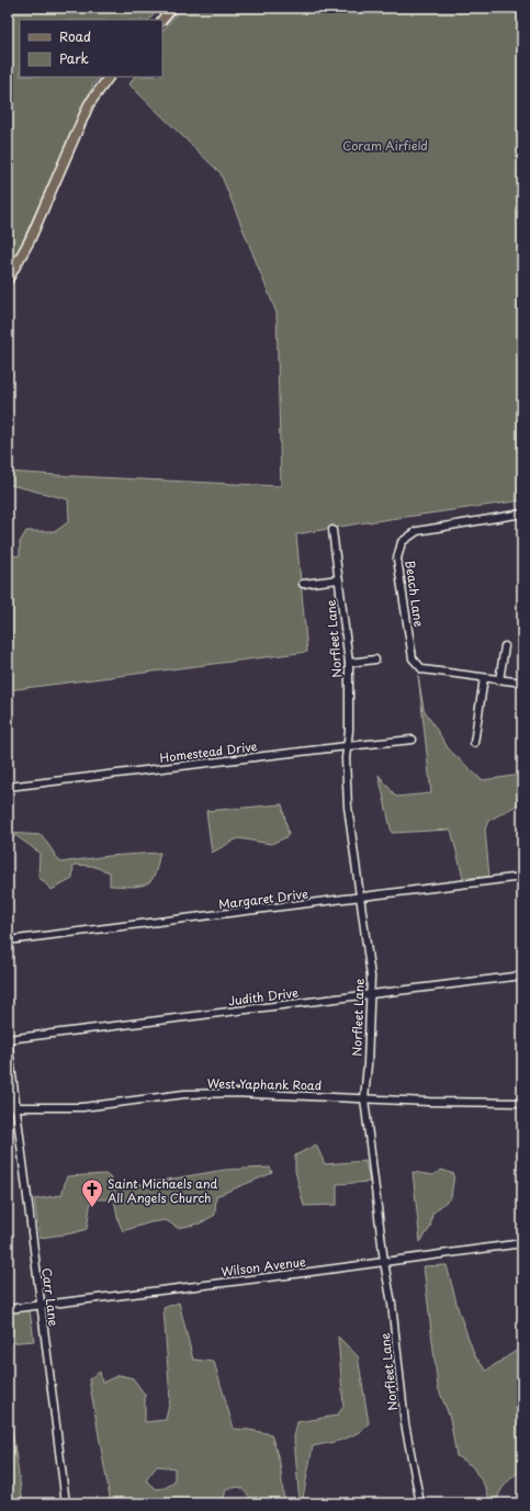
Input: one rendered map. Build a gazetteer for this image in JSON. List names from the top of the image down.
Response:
{
  "streets": {
    "street": [
      "Beach Lane",
      "Norfleet Lane",
      "Homestead Drive",
      "Margaret Drive",
      "Judith Drive",
      "West Yaphank Road",
      "Wilson Avenue",
      "Carr Lane"
    ]
  },
  "crossings": [
    ["Norfleet Lane", "Homestead Drive"],
    ["Norfleet Lane", "Margaret Drive"],
    ["Norfleet Lane", "Judith Drive"],
    ["Norfleet Lane", "West Yaphank Road"],
    ["Norfleet Lane", "Wilson Avenue"],
    ["Judith Drive", "Carr Lane"],
    ["West Yaphank Road", "Carr Lane"],
    ["Wilson Avenue", "Carr Lane"]
  ],
  "parks": ["Coram Airfield"],
  "places": {
    "church": ["Saint Michaels and All Angels Church"]
  },
  "legend": ["Road", "Park"]
}
